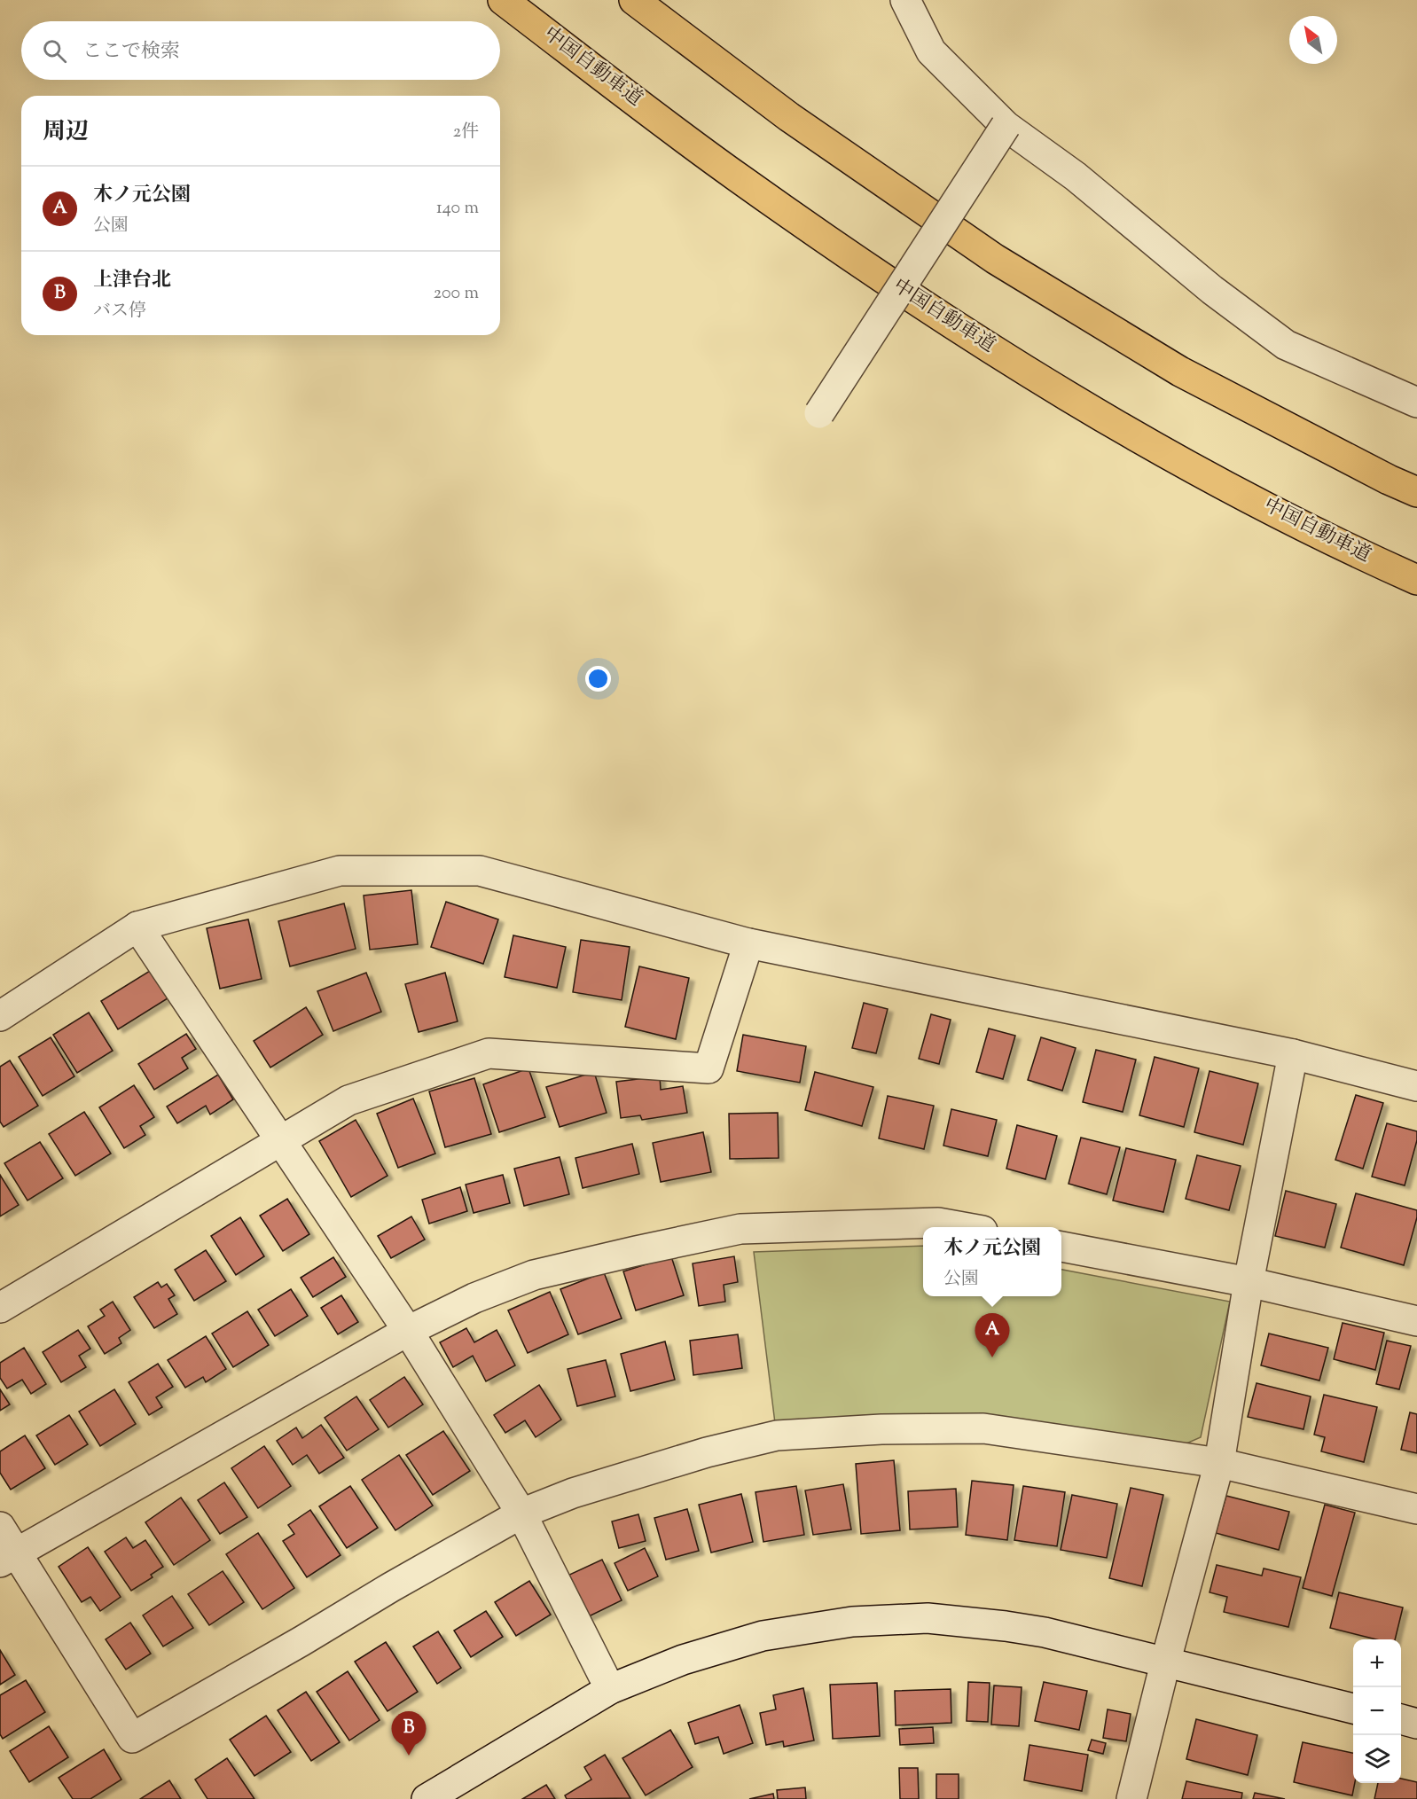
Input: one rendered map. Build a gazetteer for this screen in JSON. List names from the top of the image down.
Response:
{
  "streets": {
    "highway": ["中国自動車道"]
  },
  "north": "top left",
  "page": {
    "search": "ここで検索",
    "heading": ["周辺", "2件"],
    "list": [
      {
        "mark": "A",
        "name": "木ノ元公園",
        "note": "公園",
        "value": "140 m"
      },
      {
        "mark": "B",
        "name": "上津台北",
        "note": "バス停",
        "value": "200 m"
      }
    ],
    "popup": ["木ノ元公園", "公園"],
    "pins": ["A", "B"],
    "map_buttons": ["+", "−"]
  }
}
